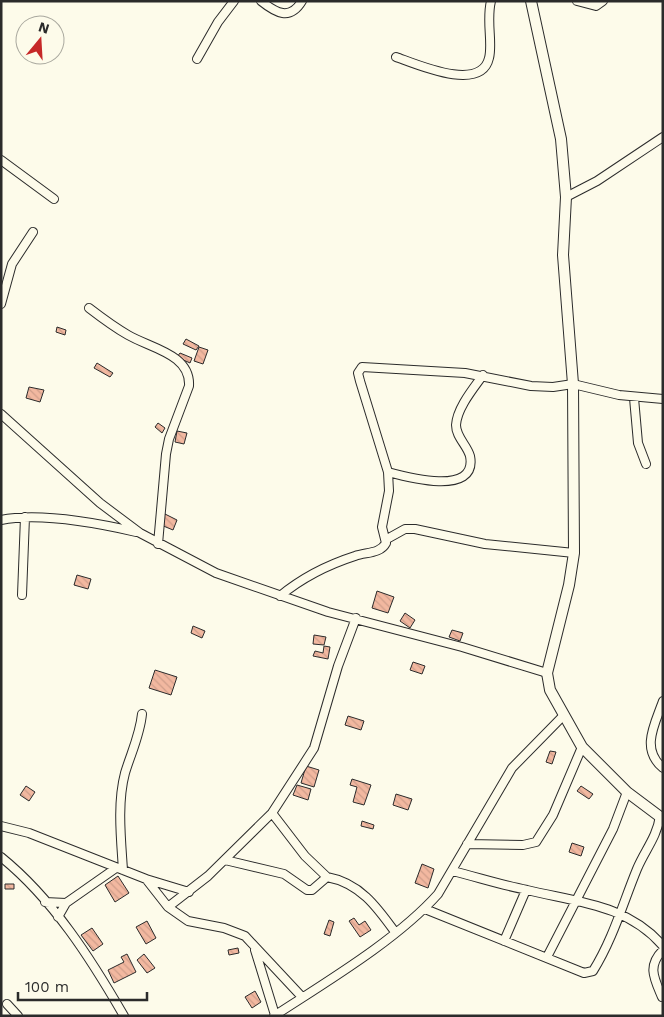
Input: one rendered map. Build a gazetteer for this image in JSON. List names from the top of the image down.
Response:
{
  "scale_bar": "100 m",
  "north": "top"
}
